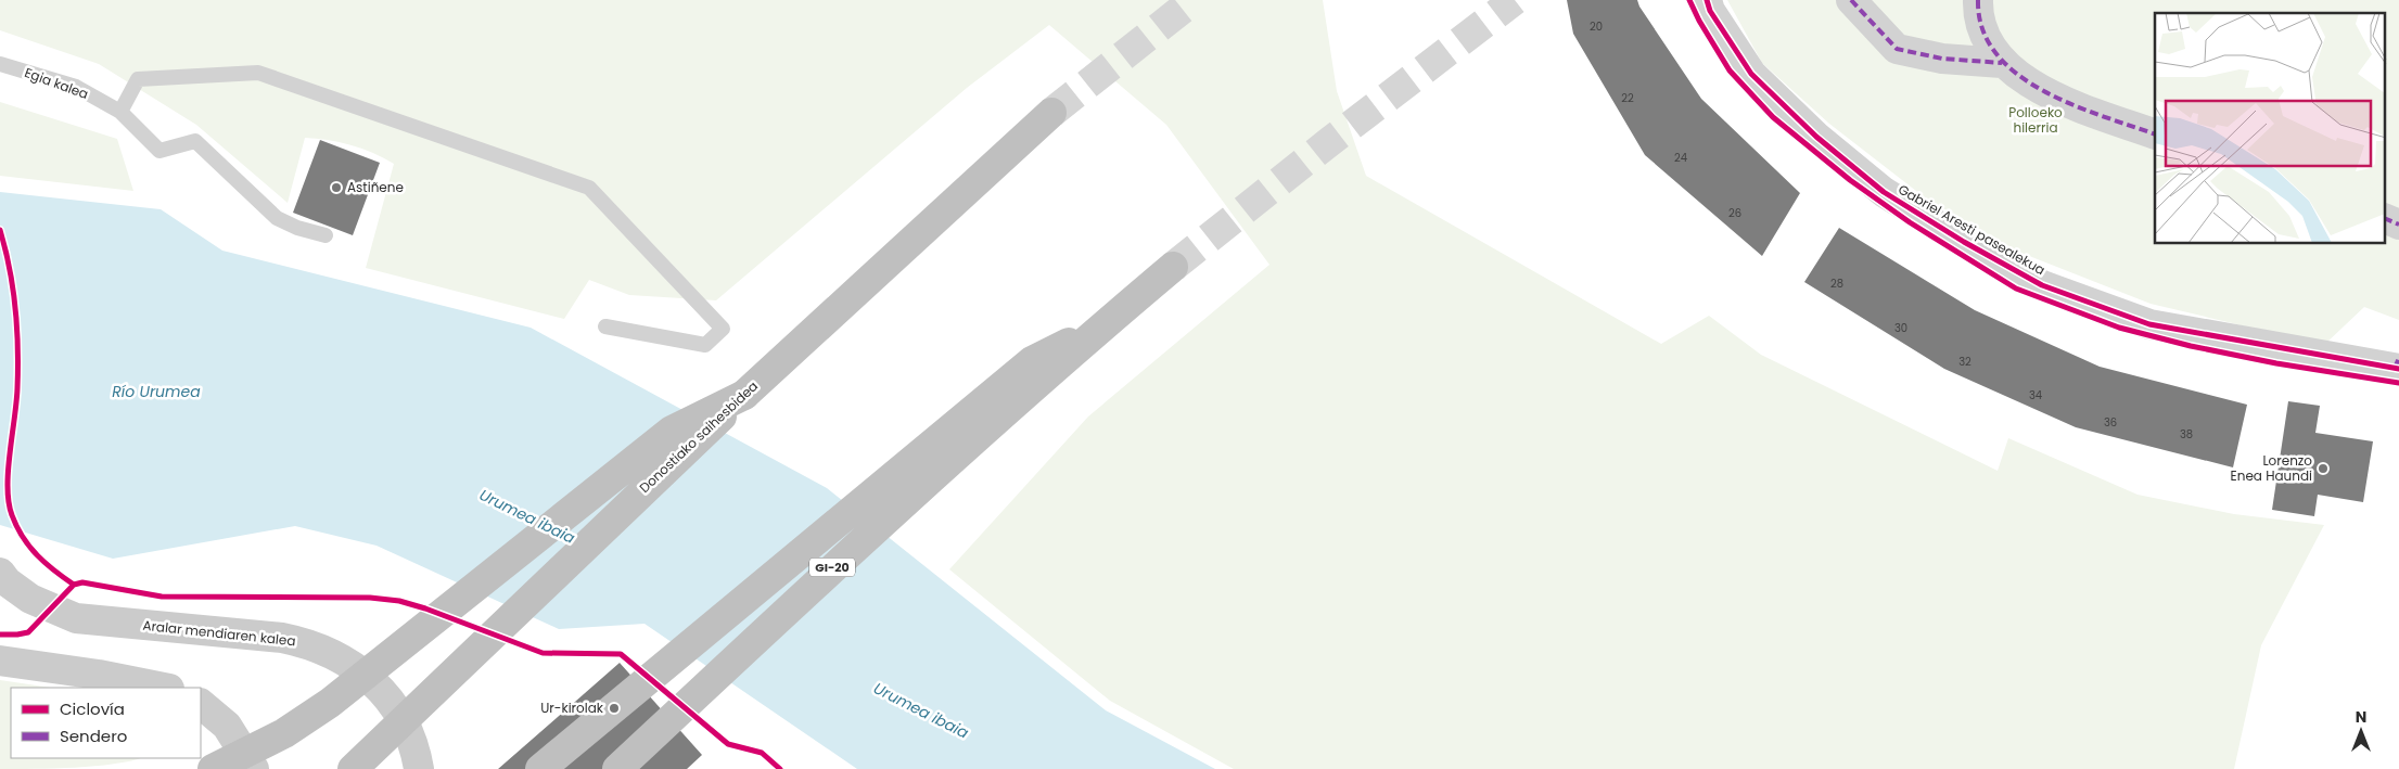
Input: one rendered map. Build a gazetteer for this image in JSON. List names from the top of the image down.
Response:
{
  "streets": {
    "highway": ["Donostiako saihesbidea", "GI-20"],
    "street": ["Gabriel Aresti pasealekua", "Aralar mendiaren kalea"],
    "lane": ["Egia kalea"]
  },
  "water": ["Río Urumea", "Urumea ibaia"],
  "parks": ["Polloeko hilerria"],
  "places": ["Astiñene", "Lorenzo Enea Haundi", "Ur-kirolak"],
  "house_numbers": [
    "20",
    "22",
    "24",
    "26",
    "28",
    "30",
    "32",
    "34",
    "36",
    "38"
  ],
  "legend": ["Ciclovía", "Sendero"],
  "north": "top"
}
